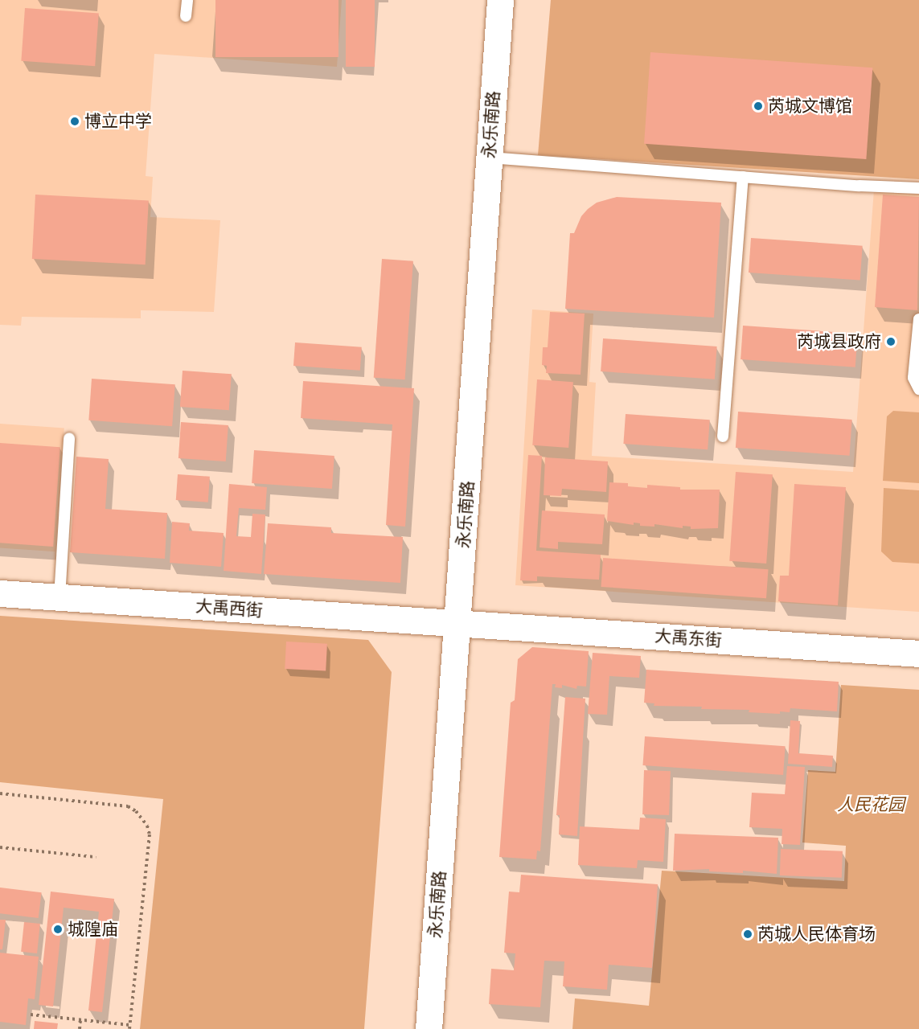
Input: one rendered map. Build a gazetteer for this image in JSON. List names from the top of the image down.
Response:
{
  "streets": {
    "main road": ["永乐南路", "大禹西街", "大禹东街"]
  },
  "crossings": [
    ["永乐南路", "大禹西街"],
    ["永乐南路", "大禹东街"],
    ["大禹西街", "大禹东街"]
  ],
  "parks": ["人民花园"],
  "places": [
    "芮城文博馆",
    "博立中学",
    "芮城县政府",
    "城隍庙",
    "芮城人民体育场"
  ]
}
